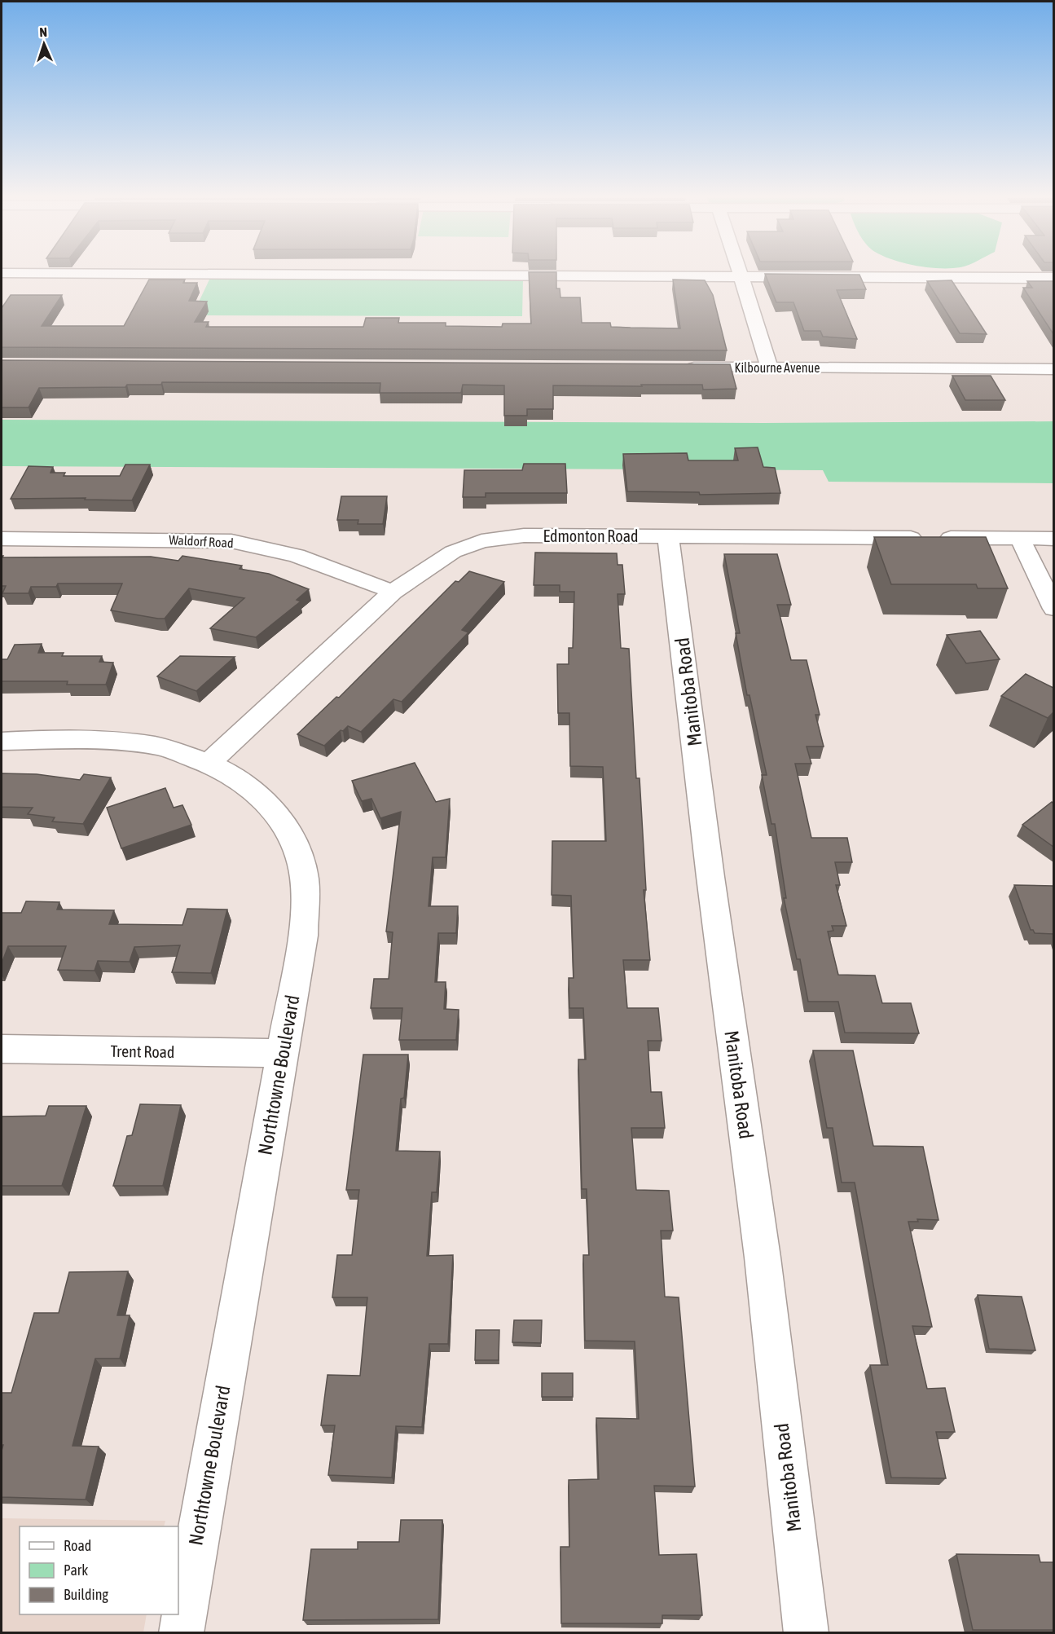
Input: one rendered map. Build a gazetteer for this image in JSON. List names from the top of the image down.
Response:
{
  "streets": {
    "street": [
      "Kilbourne Avenue",
      "Edmonton Road",
      "Waldorf Road",
      "Manitoba Road",
      "Trent Road",
      "Northtowne Boulevard"
    ]
  },
  "crossings": [
    ["Edmonton Road", "Waldorf Road"],
    ["Edmonton Road", "Manitoba Road"],
    ["Edmonton Road", "Northtowne Boulevard"],
    ["Trent Road", "Northtowne Boulevard"]
  ],
  "legend": ["Road", "Park", "Building"],
  "north": "top"
}
